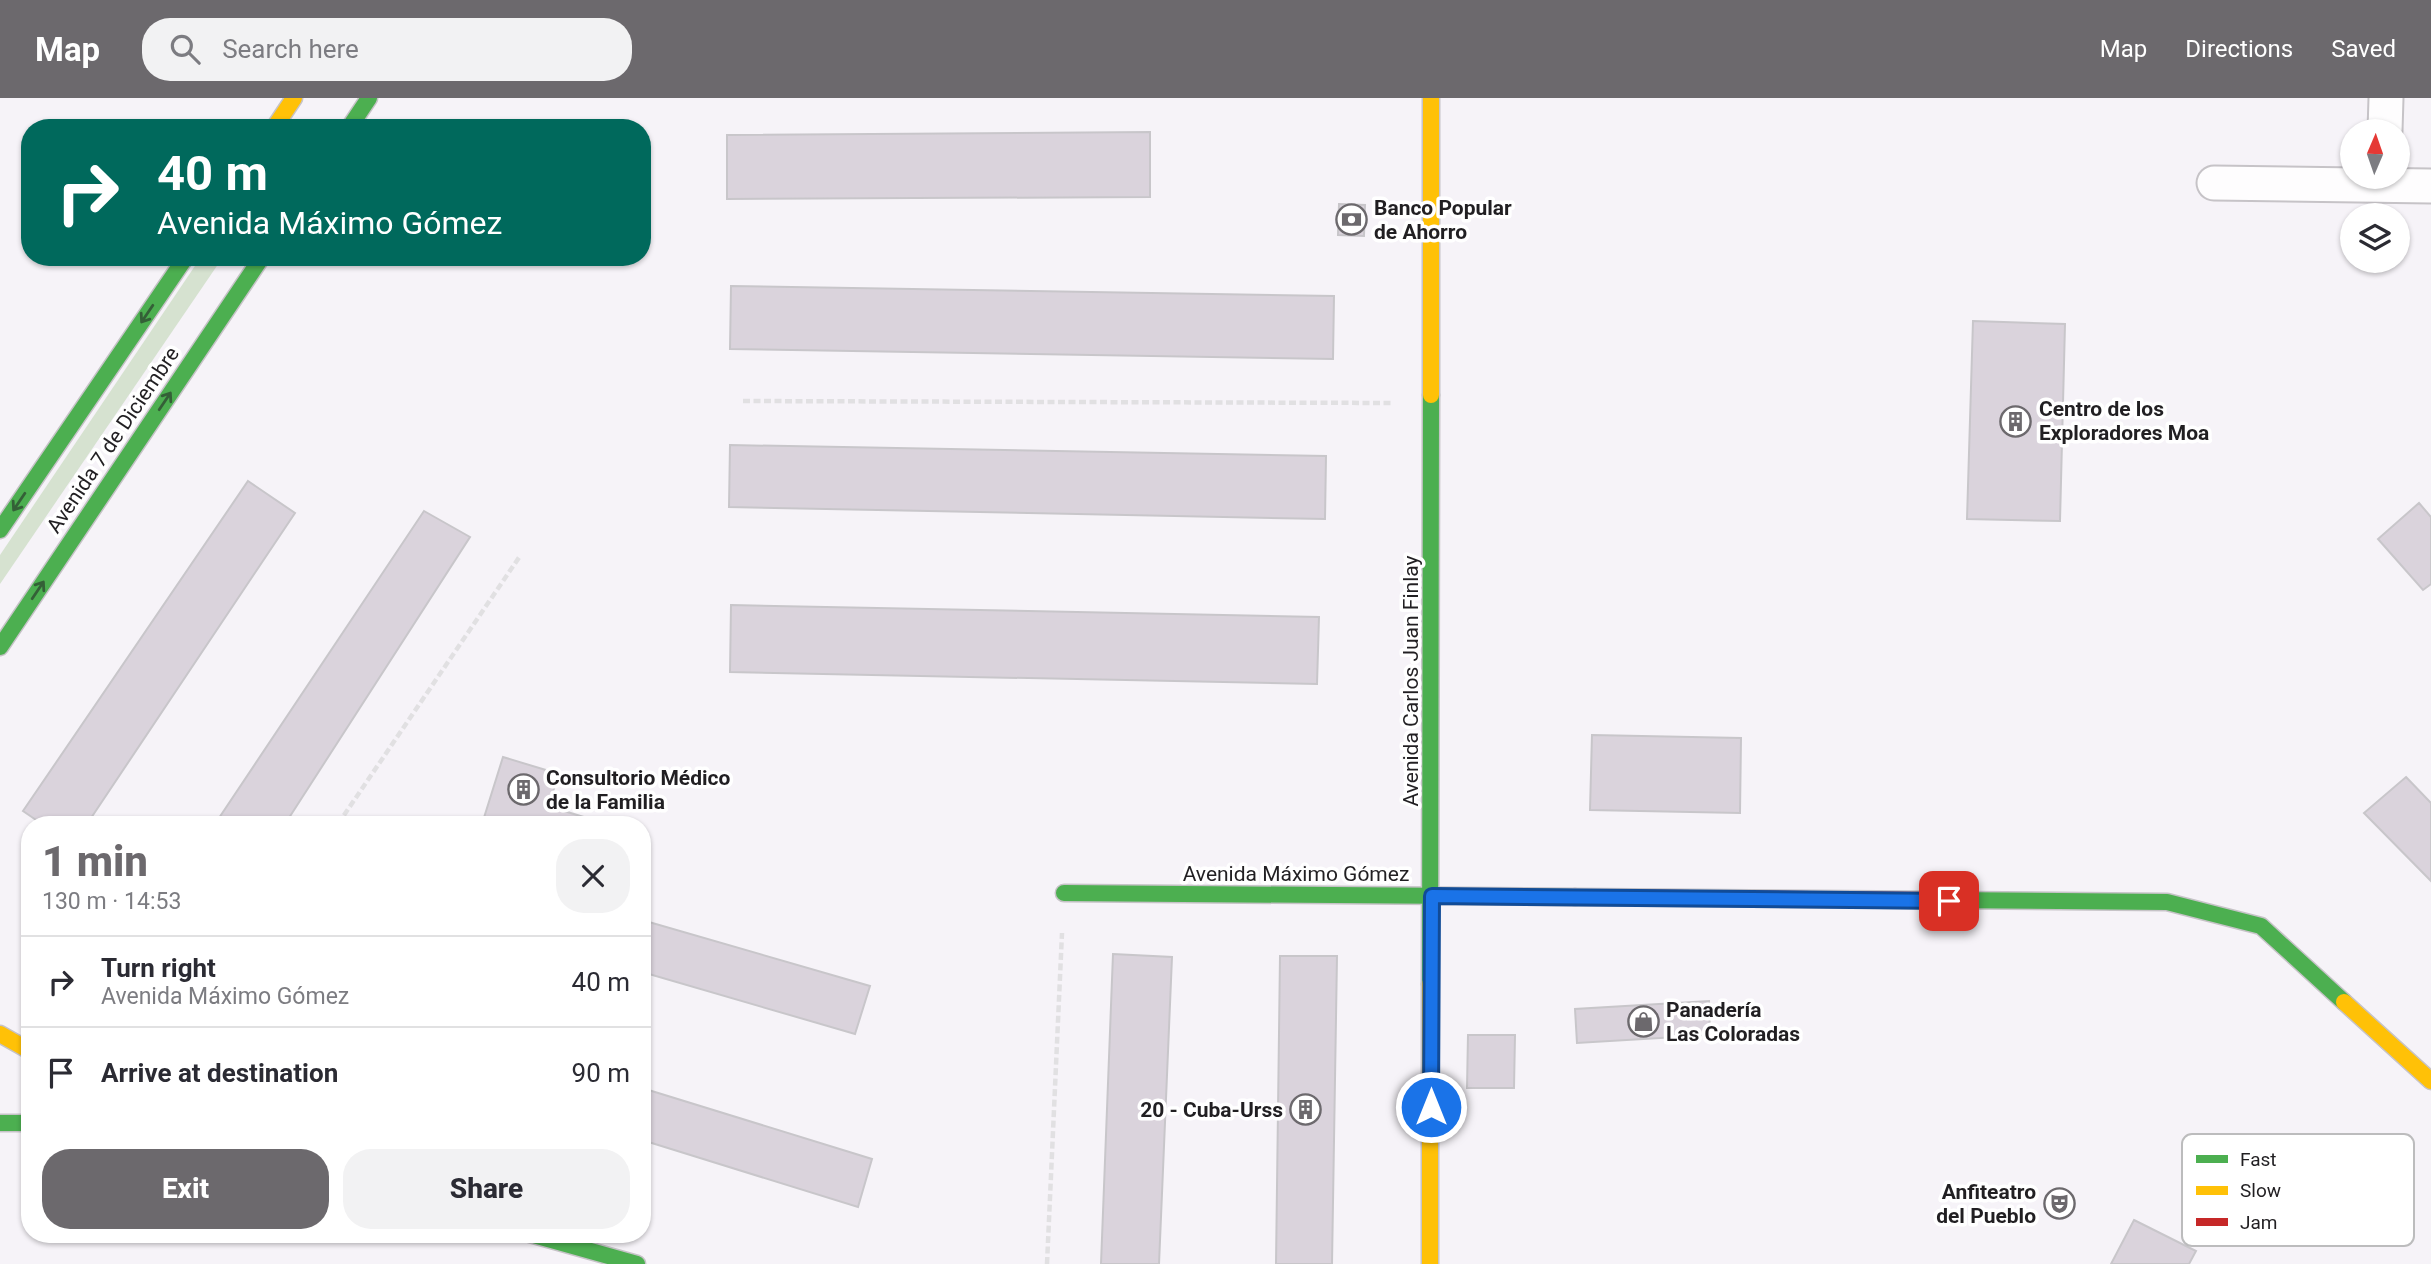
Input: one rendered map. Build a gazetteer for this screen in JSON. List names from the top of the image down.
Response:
{
  "streets": {
    "street": ["Avenida 7 de Diciembre", "Avenida Carlos Juan Finlay", "Avenida Máximo Gómez"]
  },
  "crossings": [
    ["Avenida Carlos Juan Finlay", "Avenida Máximo Gómez"]
  ],
  "places": {
    "bank": ["Banco Popular de Ahorro"],
    "building": ["Centro de los Exploradores Moa", "Consultorio Médico de la Familia", "20 - Cuba-Urss"],
    "shop": ["Panadería Las Coloradas"],
    "theatre": ["Anfiteatro del Pueblo"]
  },
  "legend": ["Fast", "Slow", "Jam"],
  "north": "top",
  "page": {
    "header": "Map",
    "search": "Search here",
    "nav": ["Map", "Directions", "Saved"],
    "turn": ["40 m", "Avenida Máximo Gómez"],
    "heading": ["1 min", "130 m · 14:53"],
    "list": [
      {
        "name": "Turn right",
        "note": "Avenida Máximo Gómez",
        "value": "40 m"
      },
      {
        "name": "Arrive at destination",
        "value": "90 m"
      }
    ],
    "buttons": ["Exit", "Share"]
  }
}
